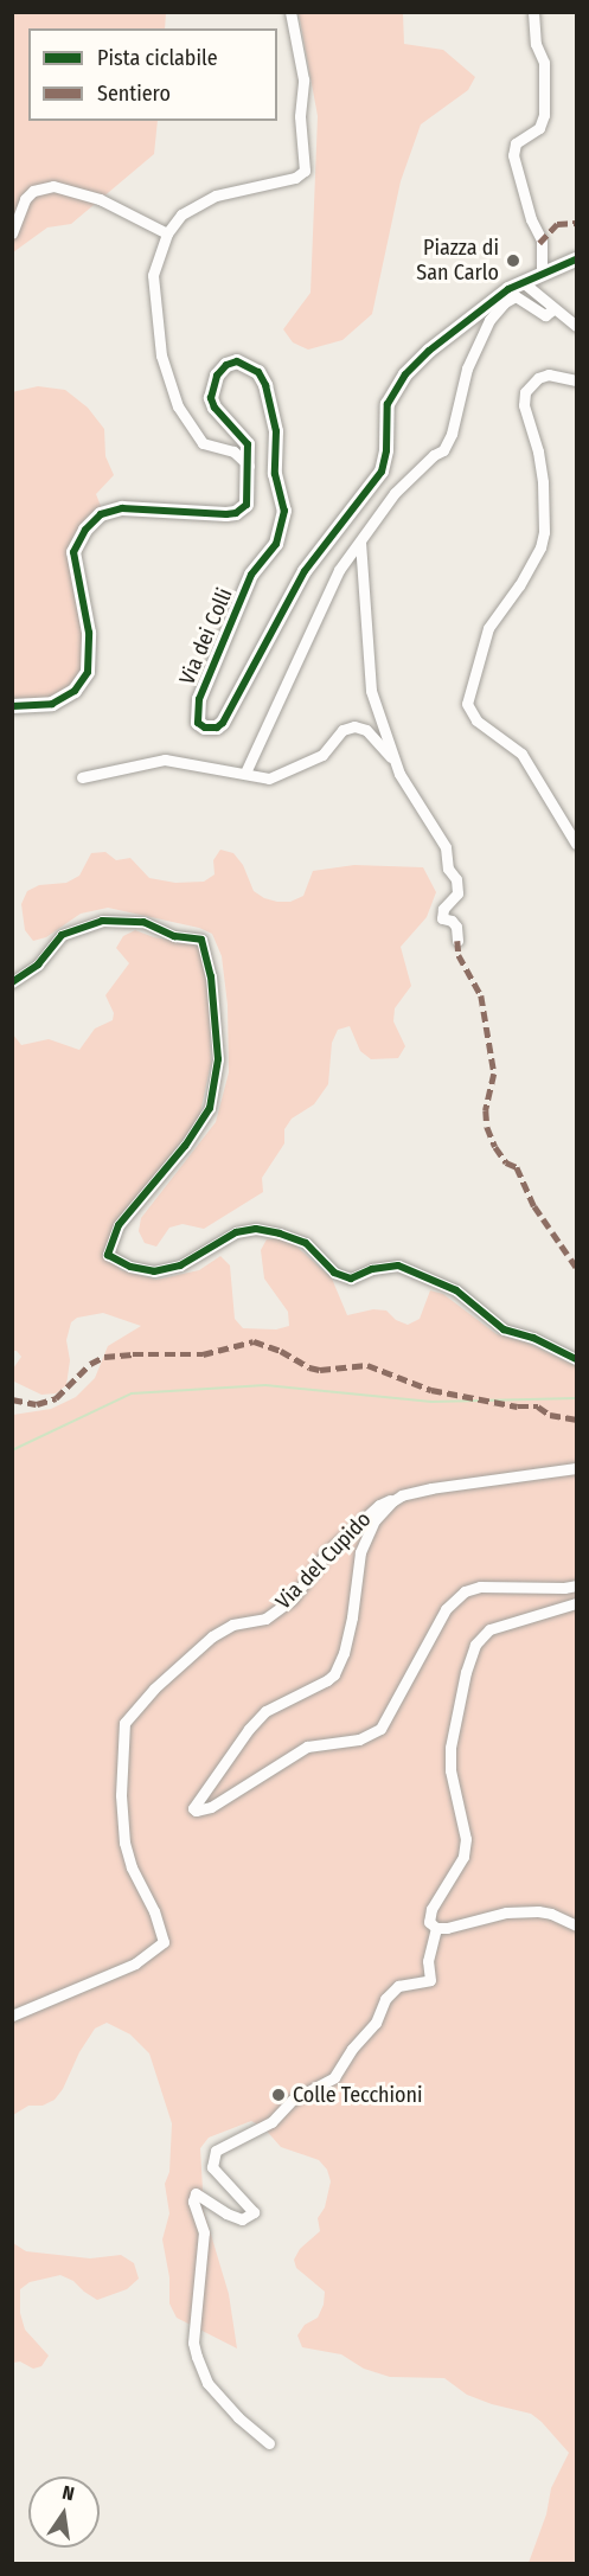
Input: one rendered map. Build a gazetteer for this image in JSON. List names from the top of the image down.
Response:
{
  "streets": {
    "street": ["Via dei Colli", "Via del Cupido"]
  },
  "places": ["Piazza di San Carlo", "Colle Tecchioni"],
  "legend": ["Pista ciclabile", "Sentiero"],
  "north": "top"
}
